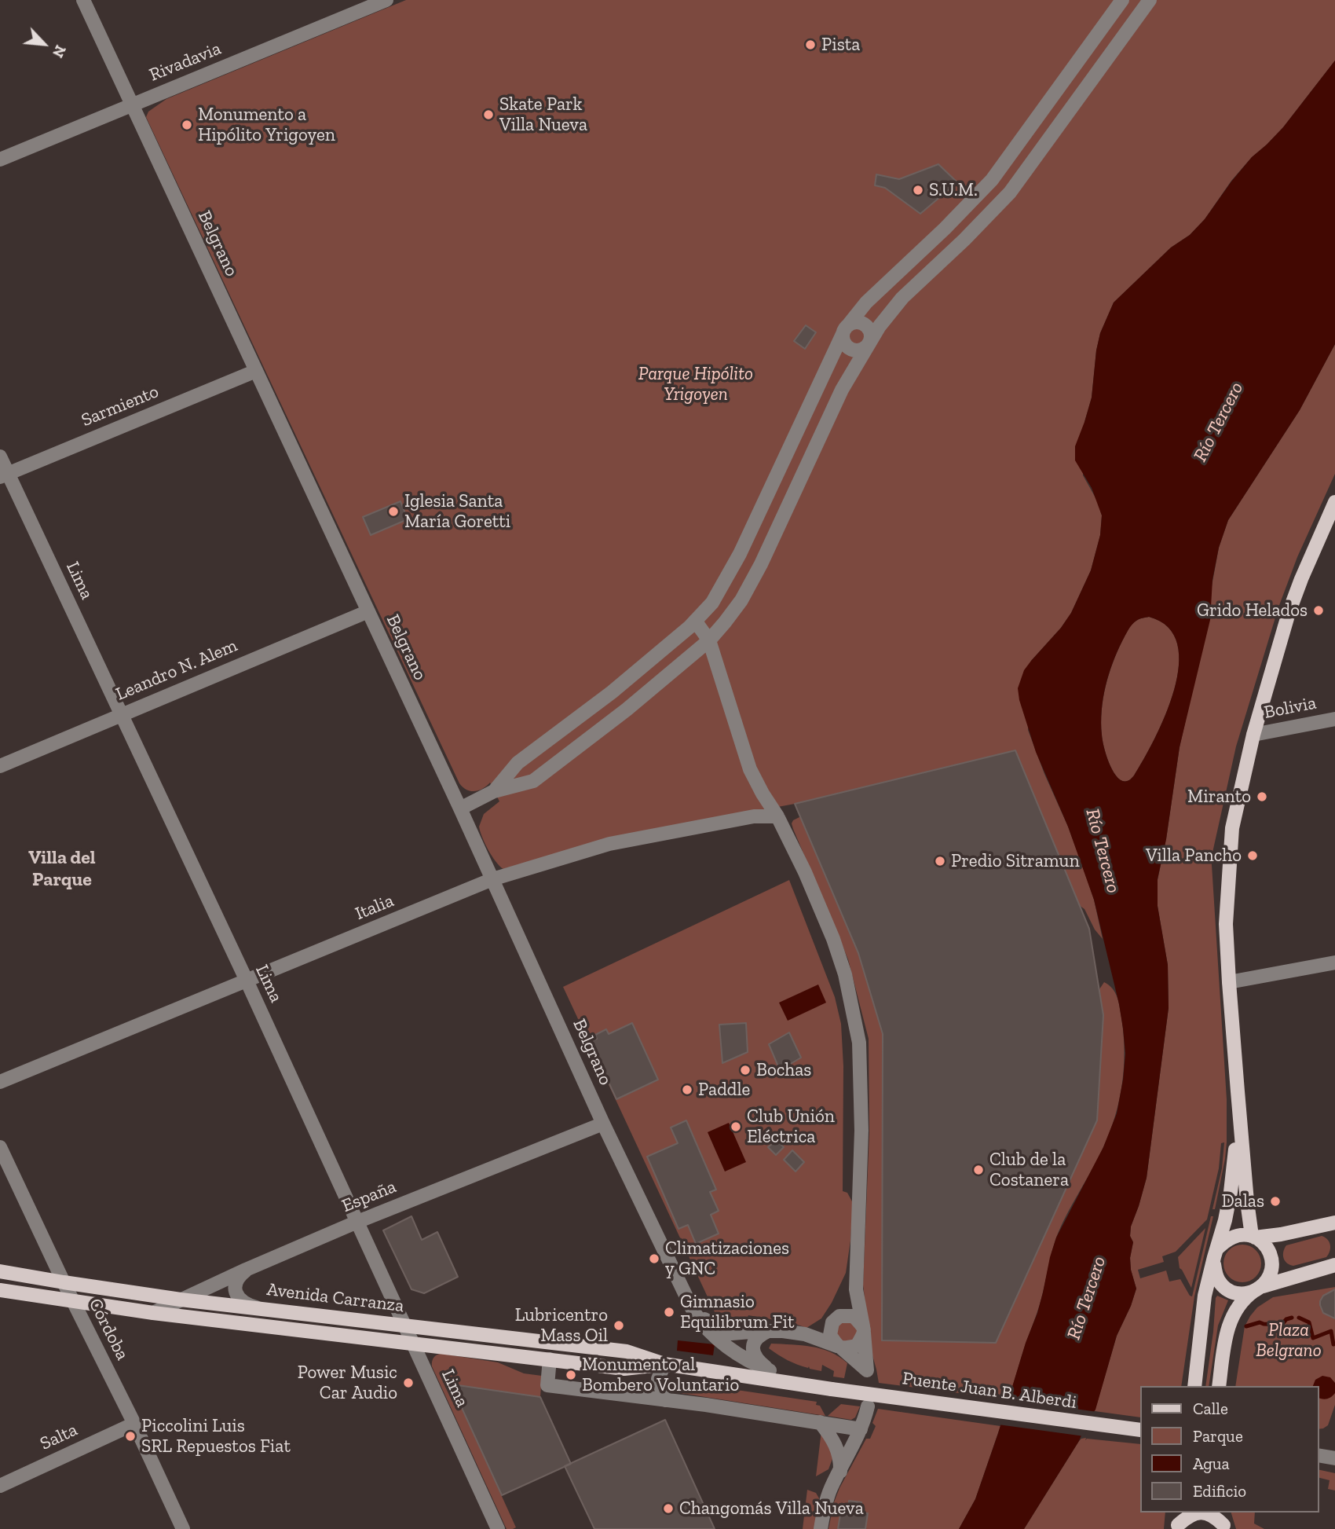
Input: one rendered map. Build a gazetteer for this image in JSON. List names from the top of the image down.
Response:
{
  "streets": {
    "main road": ["Avenida Carranza", "Puente Juan B. Alberdi"],
    "street": [
      "Rivadavia",
      "Belgrano",
      "Sarmiento",
      "Lima",
      "Leandro N. Alem",
      "Bolivia",
      "Italia",
      "España",
      "Córdoba",
      "Salta"
    ]
  },
  "crossings": [
    ["Rivadavia", "Belgrano"],
    ["Belgrano", "Sarmiento"],
    ["Belgrano", "Leandro N. Alem"],
    ["Belgrano", "Italia"],
    ["Belgrano", "España"],
    ["Belgrano", "Avenida Carranza"],
    ["Sarmiento", "Lima"],
    ["Lima", "Leandro N. Alem"],
    ["Lima", "Italia"],
    ["Lima", "España"],
    ["Lima", "Avenida Carranza"],
    ["España", "Avenida Carranza"],
    ["Avenida Carranza", "Córdoba"],
    ["Avenida Carranza", "Puente Juan B. Alberdi"],
    ["Córdoba", "Salta"]
  ],
  "districts": ["Villa del Parque"],
  "water": ["Río Tercero"],
  "parks": ["Parque Hipólito Yrigoyen", "Plaza Belgrano"],
  "places": [
    "Pista",
    "Skate Park Villa Nueva",
    "Monumento a Hipólito Yrigoyen",
    "S.U.M.",
    "Iglesia Santa María Goretti",
    "Grido Helados",
    "Miranto",
    "Villa Pancho",
    "Predio Sitramun",
    "Bochas",
    "Paddle",
    "Club Unión Eléctrica",
    "Club de la Costanera",
    "Dalas",
    "Climatizaciones y GNC",
    "Gimnasio Equilibrum Fit",
    "Lubricentro Mass Oil",
    "Monumento al Bombero Voluntario",
    "Power Music Car Audio",
    "Piccolini Luis SRL Repuestos Fiat",
    "Changomás Villa Nueva"
  ],
  "legend": [
    "Calle",
    "Parque",
    "Agua",
    "Edificio"
  ],
  "north": "bottom right"
}
